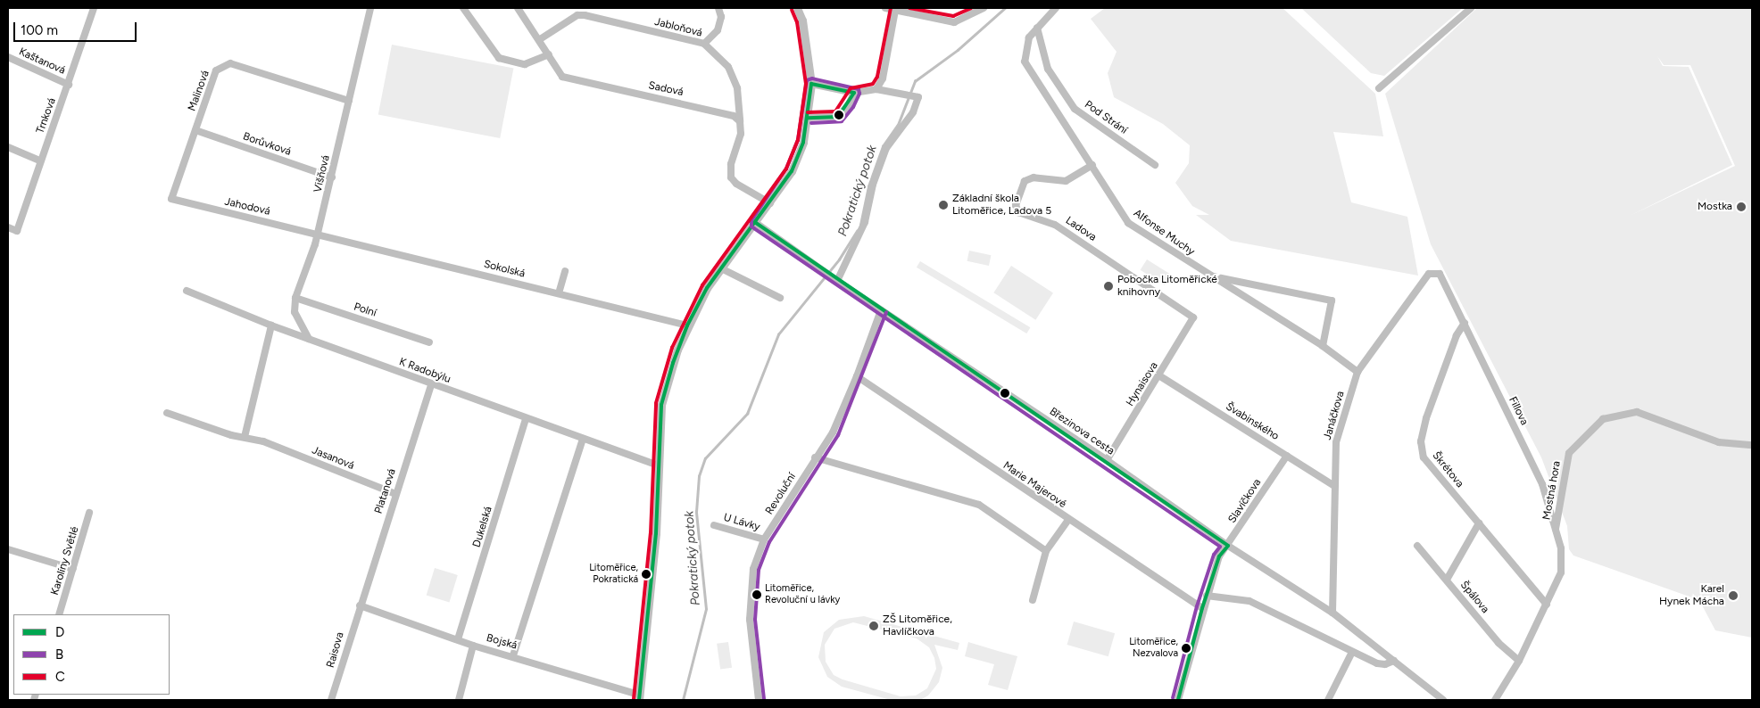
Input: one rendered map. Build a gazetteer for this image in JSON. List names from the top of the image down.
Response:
{
  "streets": {
    "street": [
      "Jabloňová",
      "Kaštanová",
      "Sadová",
      "Malinová",
      "Trnková",
      "Pod Strání",
      "Borůvková",
      "Višňová",
      "Jahodová",
      "Ladova",
      "Alfonse Muchy",
      "Sokolská",
      "Polní",
      "K Radobýlu",
      "Hynaisova",
      "Fillova",
      "Janáčkova",
      "Švabinského",
      "Březinova cesta",
      "Jasanová",
      "Škrétova",
      "Marie Majerové",
      "Mostná hora",
      "Platanová",
      "Revoluční",
      "Slavíčkova",
      "U Lávky",
      "Dukelská",
      "Karolíny Světlé",
      "Špálova",
      "Bojská",
      "Raisova"
    ]
  },
  "crossings": [
    ["Jabloňová", "Sadová"],
    ["Kaštanová", "Trnková"],
    ["Malinová", "Borůvková"],
    ["Malinová", "Višňová"],
    ["Malinová", "Jahodová"],
    ["Pod Strání", "Alfonse Muchy"],
    ["Borůvková", "Višňová"],
    ["Višňová", "Jahodová"],
    ["Višňová", "Sokolská"],
    ["Višňová", "Polní"],
    ["Višňová", "K Radobýlu"],
    ["Jahodová", "Sokolská"],
    ["Ladova", "Alfonse Muchy"],
    ["Ladova", "Hynaisova"],
    ["Alfonse Muchy", "Janáčkova"],
    ["K Radobýlu", "Platanová"],
    ["K Radobýlu", "Dukelská"],
    ["Hynaisova", "Švabinského"],
    ["Hynaisova", "Březinova cesta"],
    ["Fillova", "Janáčkova"],
    ["Fillova", "Škrétova"],
    ["Fillova", "Mostná hora"],
    ["Janáčkova", "Švabinského"],
    ["Janáčkova", "Březinova cesta"],
    ["Švabinského", "Slavíčkova"],
    ["Březinova cesta", "Revoluční"],
    ["Březinova cesta", "Slavíčkova"],
    ["Jasanová", "Platanová"],
    ["Marie Majerové", "Revoluční"],
    ["Marie Majerové", "Slavíčkova"],
    ["Platanová", "Bojská"],
    ["Platanová", "Raisova"],
    ["Revoluční", "U Lávky"],
    ["Dukelská", "Bojská"],
    ["Bojská", "Raisova"]
  ],
  "water": ["Pokratický potok"],
  "places": [
    "Základní škola Litoměřice, Ladova 5",
    "Mostka",
    "Pobočka Litoměřické knihovny",
    "Litoměřice, Pokratická",
    "Litoměřice, Revoluční u lávky",
    "Karel Hynek Mácha",
    "ZŠ Litoměřice, Havlíčkova",
    "Litoměřice, Nezvalova"
  ],
  "lines": ["transit line C", "transit line B", "transit line D"],
  "legend": ["D", "B", "C"],
  "scale_bar": "100 m"
}
